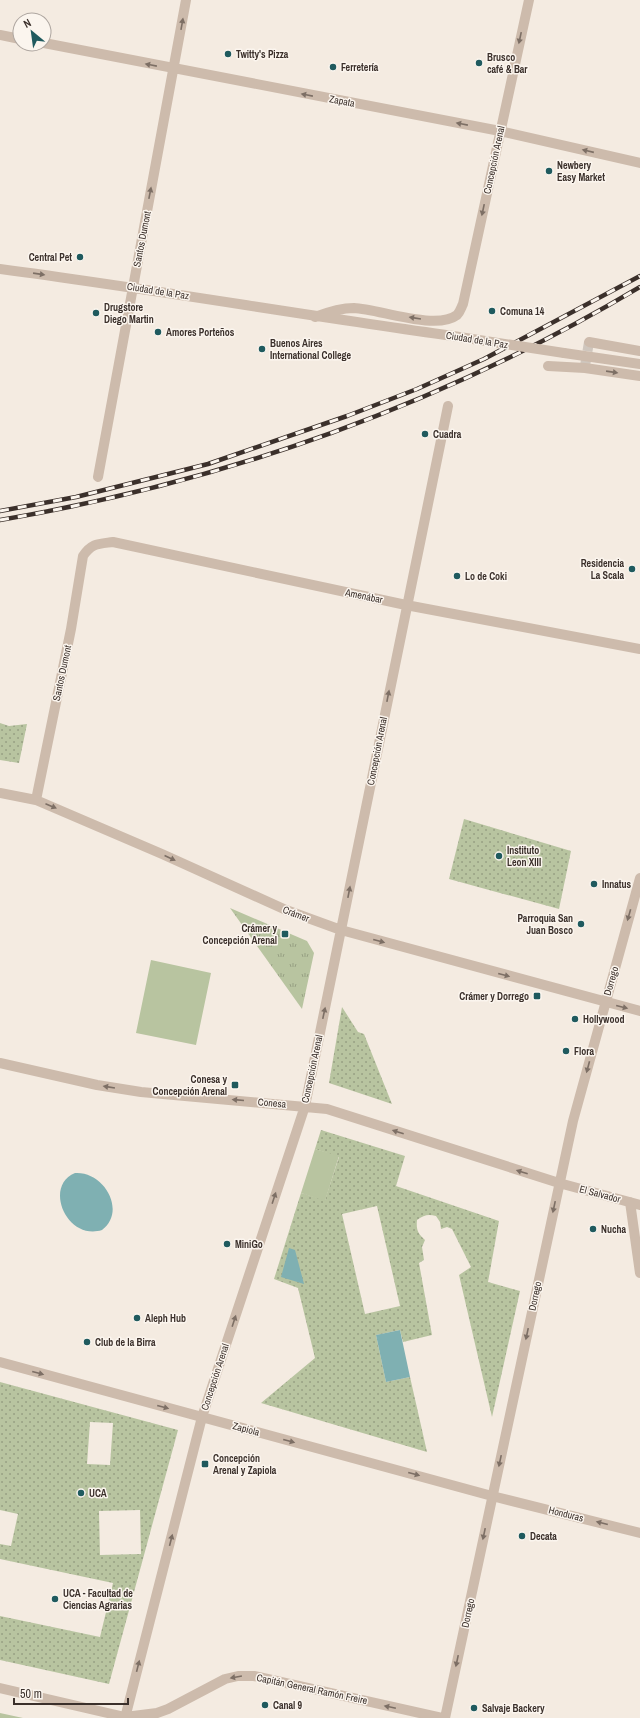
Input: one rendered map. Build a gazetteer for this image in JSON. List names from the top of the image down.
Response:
{
  "streets": {
    "street": [
      "Zapata",
      "Concepción Arenal",
      "Santos Dumont",
      "Ciudad de la Paz",
      "Amenábar",
      "Crámer",
      "Dorrego",
      "Conesa",
      "El Salvador",
      "Zapiola",
      "Honduras",
      "Capitán General Ramón Freire"
    ]
  },
  "crossings": [
    ["Zapata", "Concepción Arenal"],
    ["Zapata", "Santos Dumont"],
    ["Concepción Arenal", "Ciudad de la Paz"],
    ["Concepción Arenal", "Amenábar"],
    ["Concepción Arenal", "Crámer"],
    ["Concepción Arenal", "Conesa"],
    ["Concepción Arenal", "Zapiola"],
    ["Concepción Arenal", "Capitán General Ramón Freire"],
    ["Santos Dumont", "Ciudad de la Paz"],
    ["Santos Dumont", "Amenábar"],
    ["Santos Dumont", "Crámer"],
    ["Crámer", "Dorrego"],
    ["Dorrego", "Conesa"],
    ["Dorrego", "El Salvador"],
    ["Dorrego", "Zapiola"],
    ["Dorrego", "Honduras"],
    ["Conesa", "El Salvador"],
    ["Zapiola", "Honduras"]
  ],
  "one_way": [
    "Zapata",
    "Santos Dumont",
    "Crámer",
    "Dorrego",
    "Conesa",
    "Zapiola",
    "Honduras",
    "Capitán General Ramón Freire"
  ],
  "places": {
    "other": [
      "Twitty's Pizza",
      "Brusco café & Bar",
      "Ferretería",
      "Newbery Easy Market",
      "Central Pet",
      "Comuna 14",
      "Drugstore Diego Martin",
      "Amores Porteños",
      "Buenos Aires International College",
      "Cuadra",
      "Residencia La Scala",
      "Lo de Coki",
      "Instituto Leon XIII",
      "Innatus",
      "Parroquia San Juan Bosco",
      "Hollywood",
      "Flora",
      "Nucha",
      "MiniGo",
      "Aleph Hub",
      "Club de la Birra",
      "UCA",
      "Decata",
      "UCA - Facultad de Ciencias Agrarias",
      "Canal 9",
      "Salvaje Backery"
    ],
    "transit": [
      "Crámer y Concepción Arenal",
      "Crámer y Dorrego",
      "Conesa y Concepción Arenal",
      "Concepción Arenal y Zapiola"
    ]
  },
  "scale_bar": "50 m",
  "north": "top left"
}
